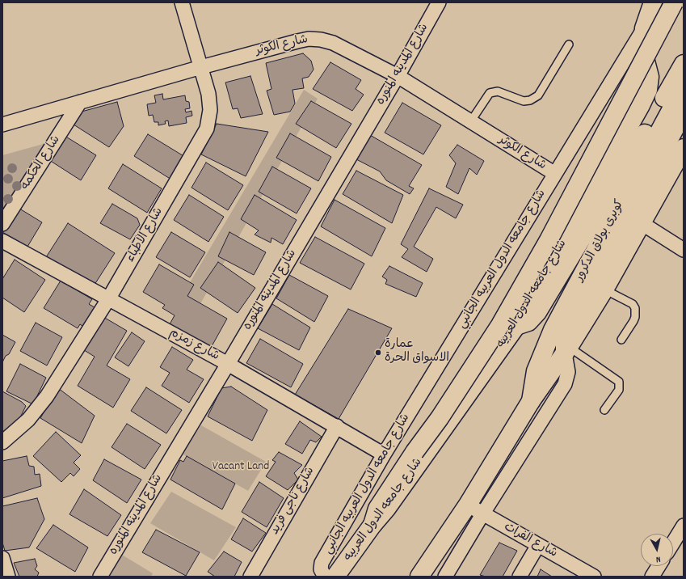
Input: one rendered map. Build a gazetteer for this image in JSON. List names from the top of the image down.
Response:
{
  "streets": {
    "main road": ["كوبرى بولاق الدكرور", "شارع جامعه الدول العربيه"],
    "street": [
      "شارع الكوثر",
      "شارع المدينه المنوره",
      "شارع الحكمه",
      "شارع الاطباء",
      "شارع جامعه الدول العربيه الجانبي",
      "شارع زمزم",
      "شارع ناجى فريد",
      "شارع الفرات"
    ]
  },
  "crossings": [
    ["شارع الكوثر", "شارع المدينه المنوره"],
    ["شارع الكوثر", "شارع الحكمه"],
    ["شارع الكوثر", "شارع الاطباء"],
    ["شارع الكوثر", "شارع جامعه الدول العربيه الجانبي"],
    ["شارع المدينه المنوره", "شارع زمزم"],
    ["شارع الاطباء", "شارع زمزم"],
    ["كوبرى بولاق الدكرور", "شارع جامعه الدول العربيه"],
    ["شارع جامعه الدول العربيه الجانبي", "شارع جامعه الدول العربيه"],
    ["شارع جامعه الدول العربيه الجانبي", "شارع زمزم"],
    ["شارع زمزم", "شارع ناجى فريد"]
  ],
  "parks": ["Vacant Land"],
  "places": ["عمارة الاسواق الحرة"],
  "north": "bottom"
}
